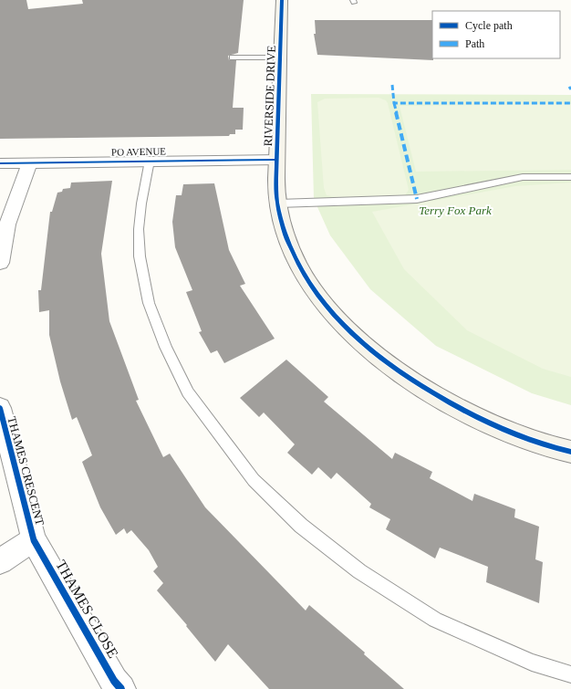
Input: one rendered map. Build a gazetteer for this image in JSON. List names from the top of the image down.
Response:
{
  "streets": {
    "street": [
      "RIVERSIDE DRIVE",
      "PO AVENUE",
      "THAMES CRESCENT",
      "THAMES CLOSE"
    ]
  },
  "crossings": [
    ["RIVERSIDE DRIVE", "PO AVENUE"],
    ["THAMES CRESCENT", "THAMES CLOSE"]
  ],
  "parks": ["Terry Fox Park"],
  "legend": ["Cycle path", "Path"]
}
